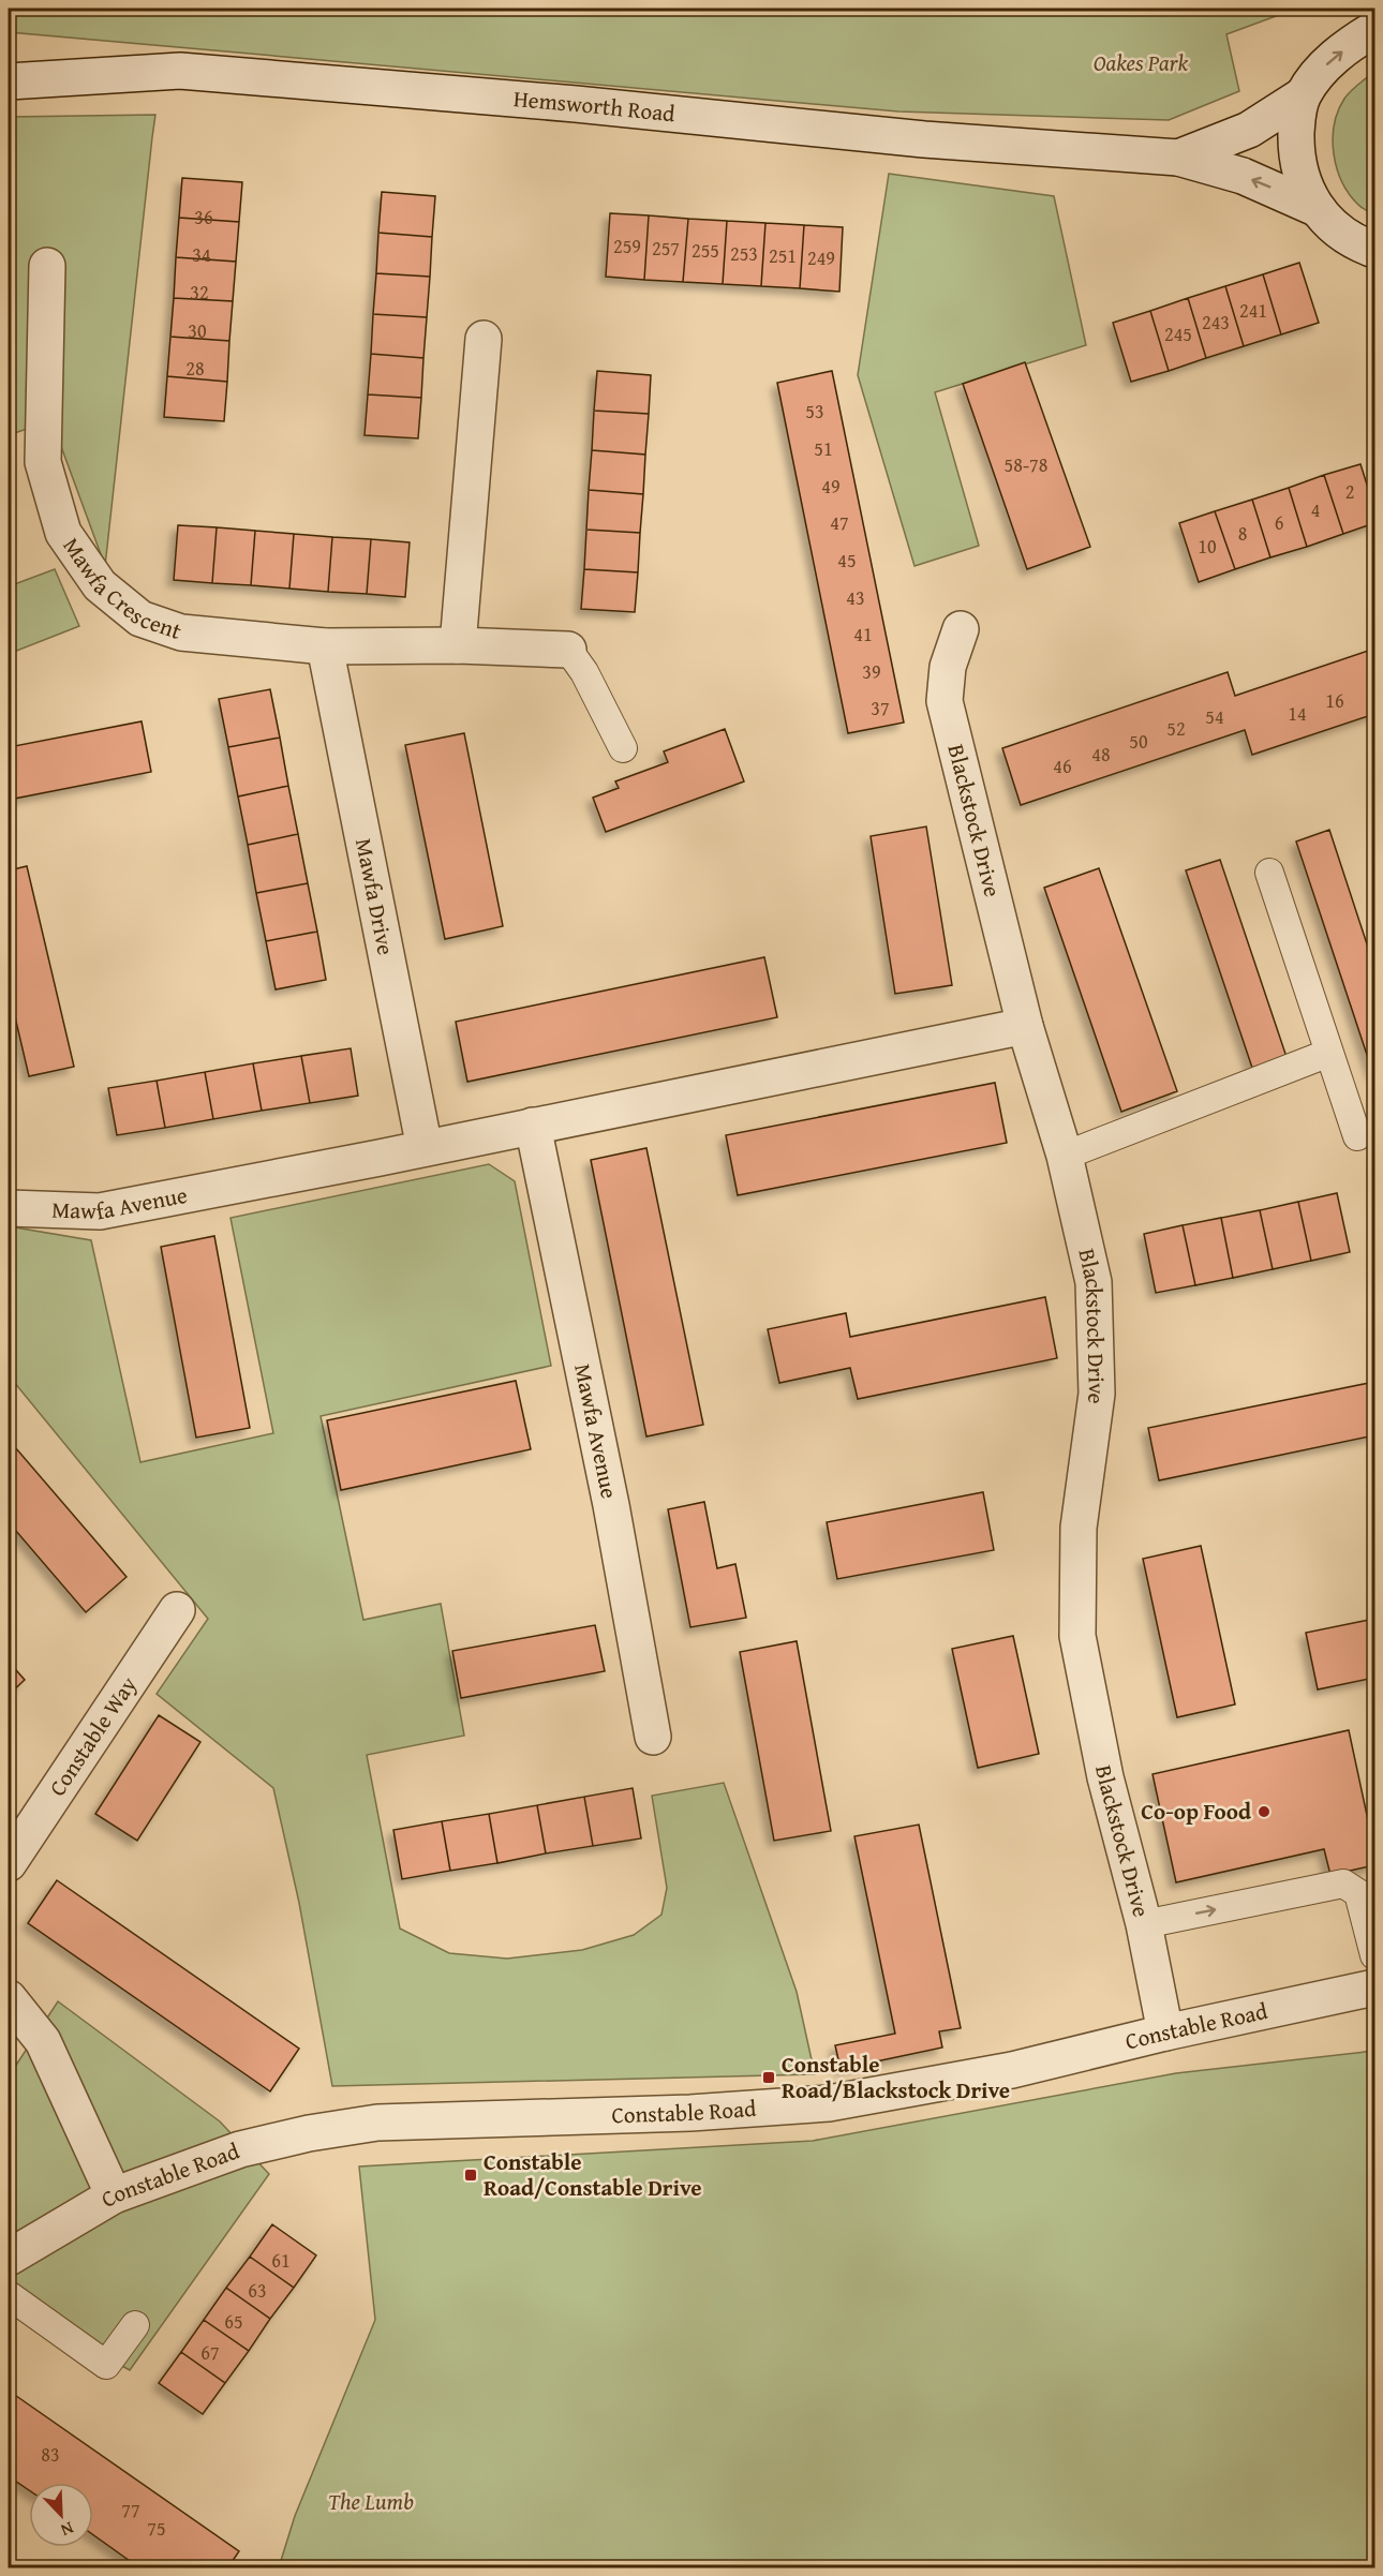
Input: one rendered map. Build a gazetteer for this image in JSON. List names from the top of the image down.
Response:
{
  "streets": {
    "street": [
      "Hemsworth Road",
      "Mawfa Crescent",
      "Blackstock Drive",
      "Mawfa Drive",
      "Mawfa Avenue",
      "Constable Way",
      "Constable Road"
    ]
  },
  "crossings": [
    ["Mawfa Crescent", "Mawfa Drive"],
    ["Blackstock Drive", "Mawfa Avenue"],
    ["Blackstock Drive", "Constable Road"],
    ["Mawfa Drive", "Mawfa Avenue"]
  ],
  "parks": ["Oakes Park", "The Lumb"],
  "places": {
    "other": ["Co-op Food"],
    "transit": ["Constable Road/Blackstock Drive", "Constable Road/Constable Drive"]
  },
  "house_numbers": [
    "36",
    "259",
    "257",
    "255",
    "253",
    "34",
    "251",
    "249",
    "32",
    "241",
    "243",
    "30",
    "245",
    "28",
    "53",
    "51",
    "58-78",
    "49",
    "2",
    "4",
    "47",
    "6",
    "8",
    "10",
    "45",
    "43",
    "41",
    "39",
    "16",
    "37",
    "14",
    "54",
    "52",
    "50",
    "48",
    "46",
    "61",
    "63",
    "65",
    "67",
    "83",
    "77",
    "75"
  ],
  "north": "bottom right"
}
